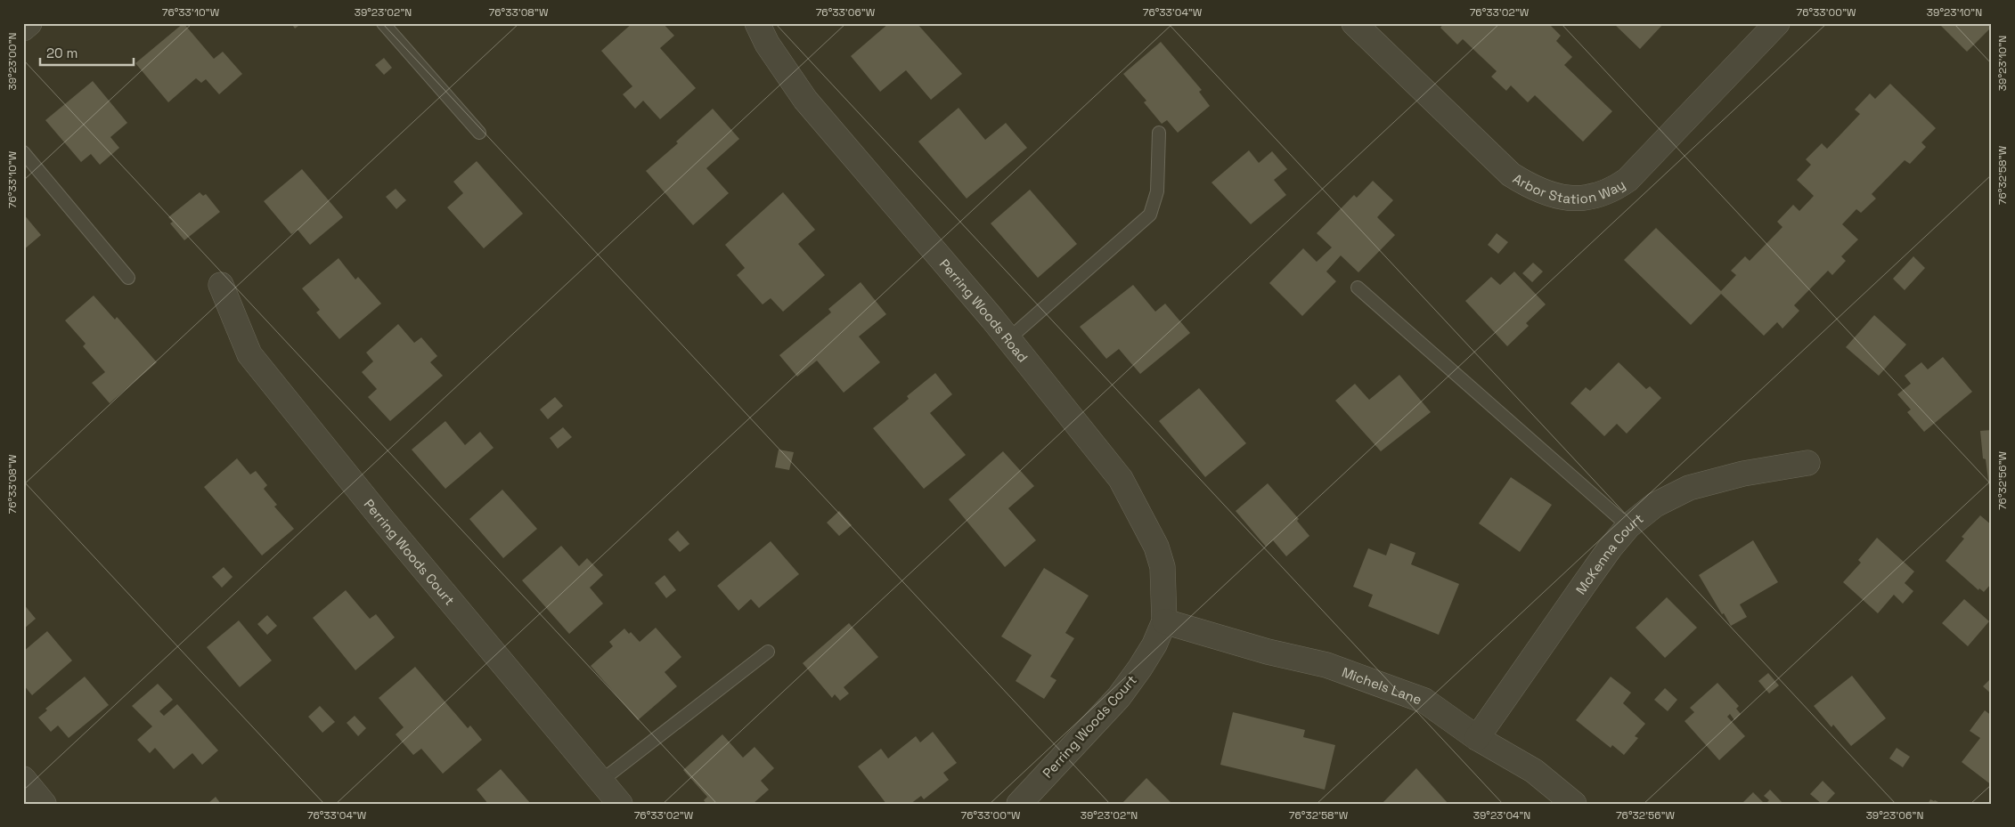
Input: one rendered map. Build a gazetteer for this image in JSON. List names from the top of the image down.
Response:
{
  "streets": {
    "street": [
      "Arbor Station Way",
      "Perring Woods Road",
      "Perring Woods Court",
      "McKenna Court",
      "Michels Lane"
    ]
  },
  "crossings": [
    ["Perring Woods Road", "Perring Woods Court"],
    ["Perring Woods Road", "Michels Lane"],
    ["Perring Woods Court", "Michels Lane"],
    ["McKenna Court", "Michels Lane"]
  ],
  "scale_bar": "20 m",
  "coordinates": [
    "76°33'10\"W",
    "39°23'02\"N",
    "76°33'08\"W",
    "76°33'06\"W",
    "76°33'04\"W",
    "76°33'02\"W",
    "76°33'00\"W",
    "39°23'10\"N",
    "39°23'00\"N",
    "76°32'58\"W",
    "76°32'56\"W",
    "39°23'04\"N",
    "39°23'06\"N"
  ]
}
